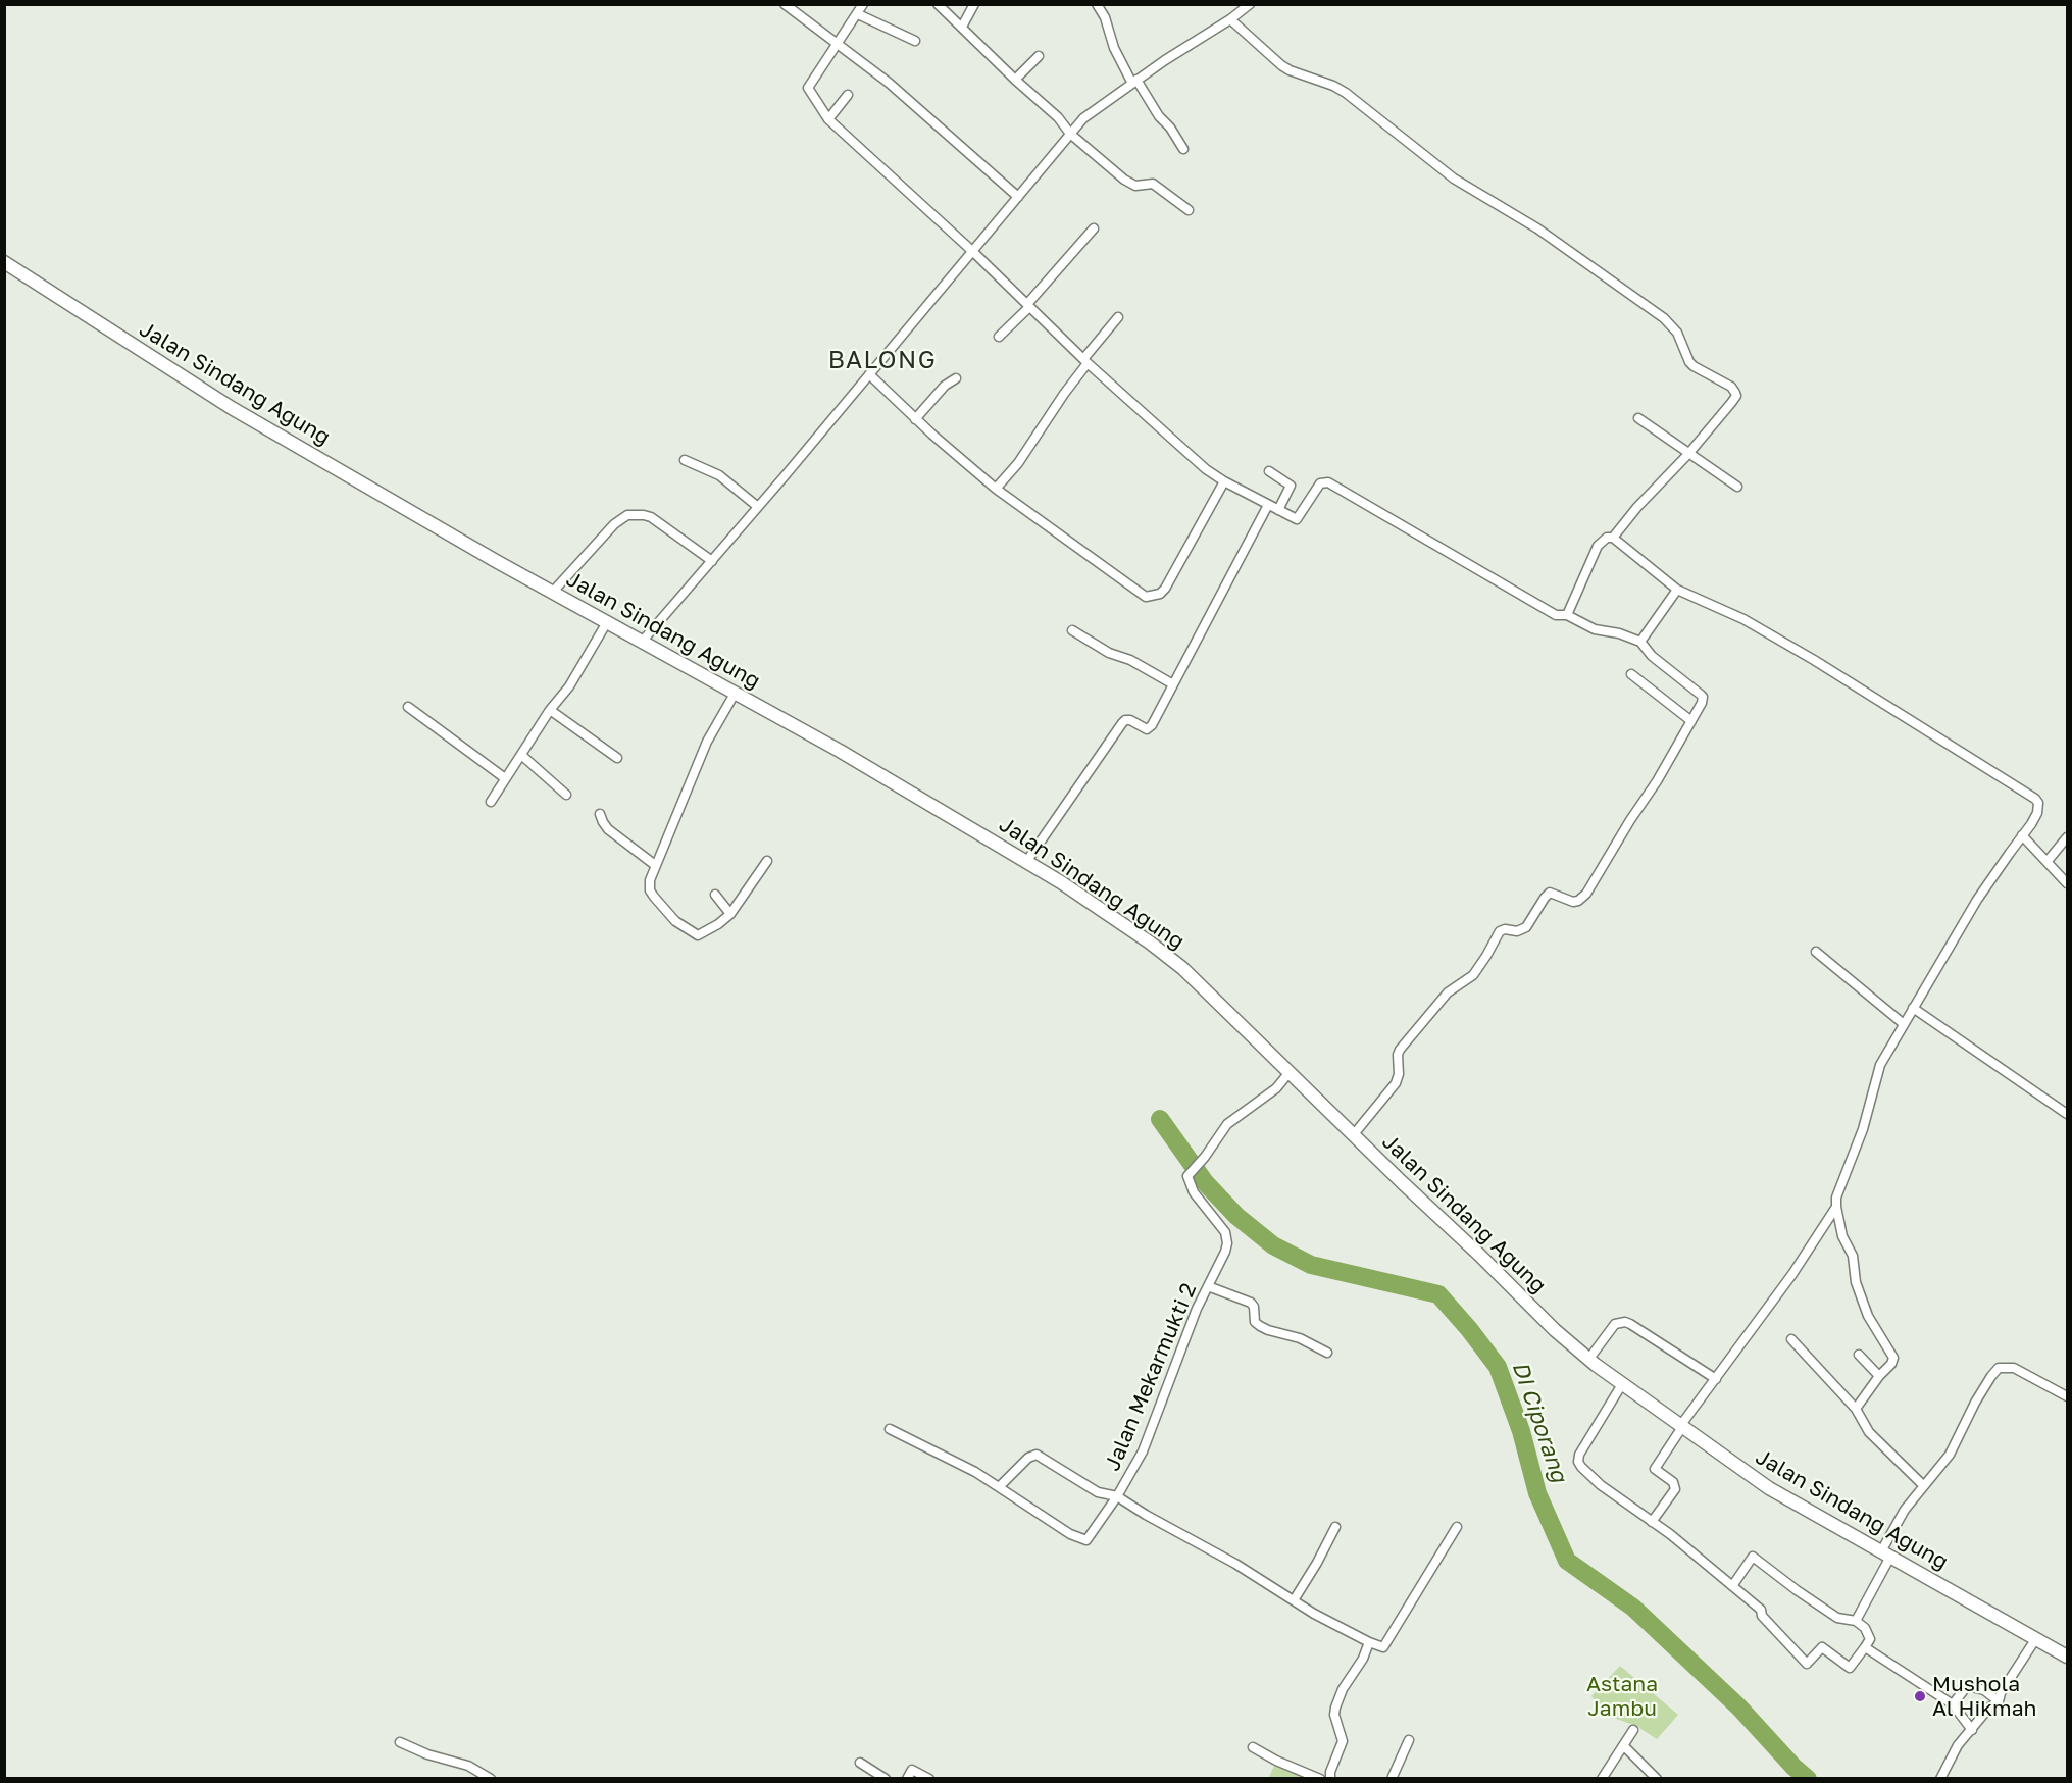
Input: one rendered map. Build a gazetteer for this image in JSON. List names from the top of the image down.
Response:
{
  "streets": {
    "main road": ["Jalan Sindang Agung"],
    "street": ["Jalan Mekarmukti 2"]
  },
  "crossings": [
    ["Jalan Sindang Agung", "Jalan Mekarmukti 2"]
  ],
  "districts": ["BALONG"],
  "water": ["DI Ciporang"],
  "parks": ["Astana Jambu"],
  "places": ["Mushola Al Hikmah"]
}
